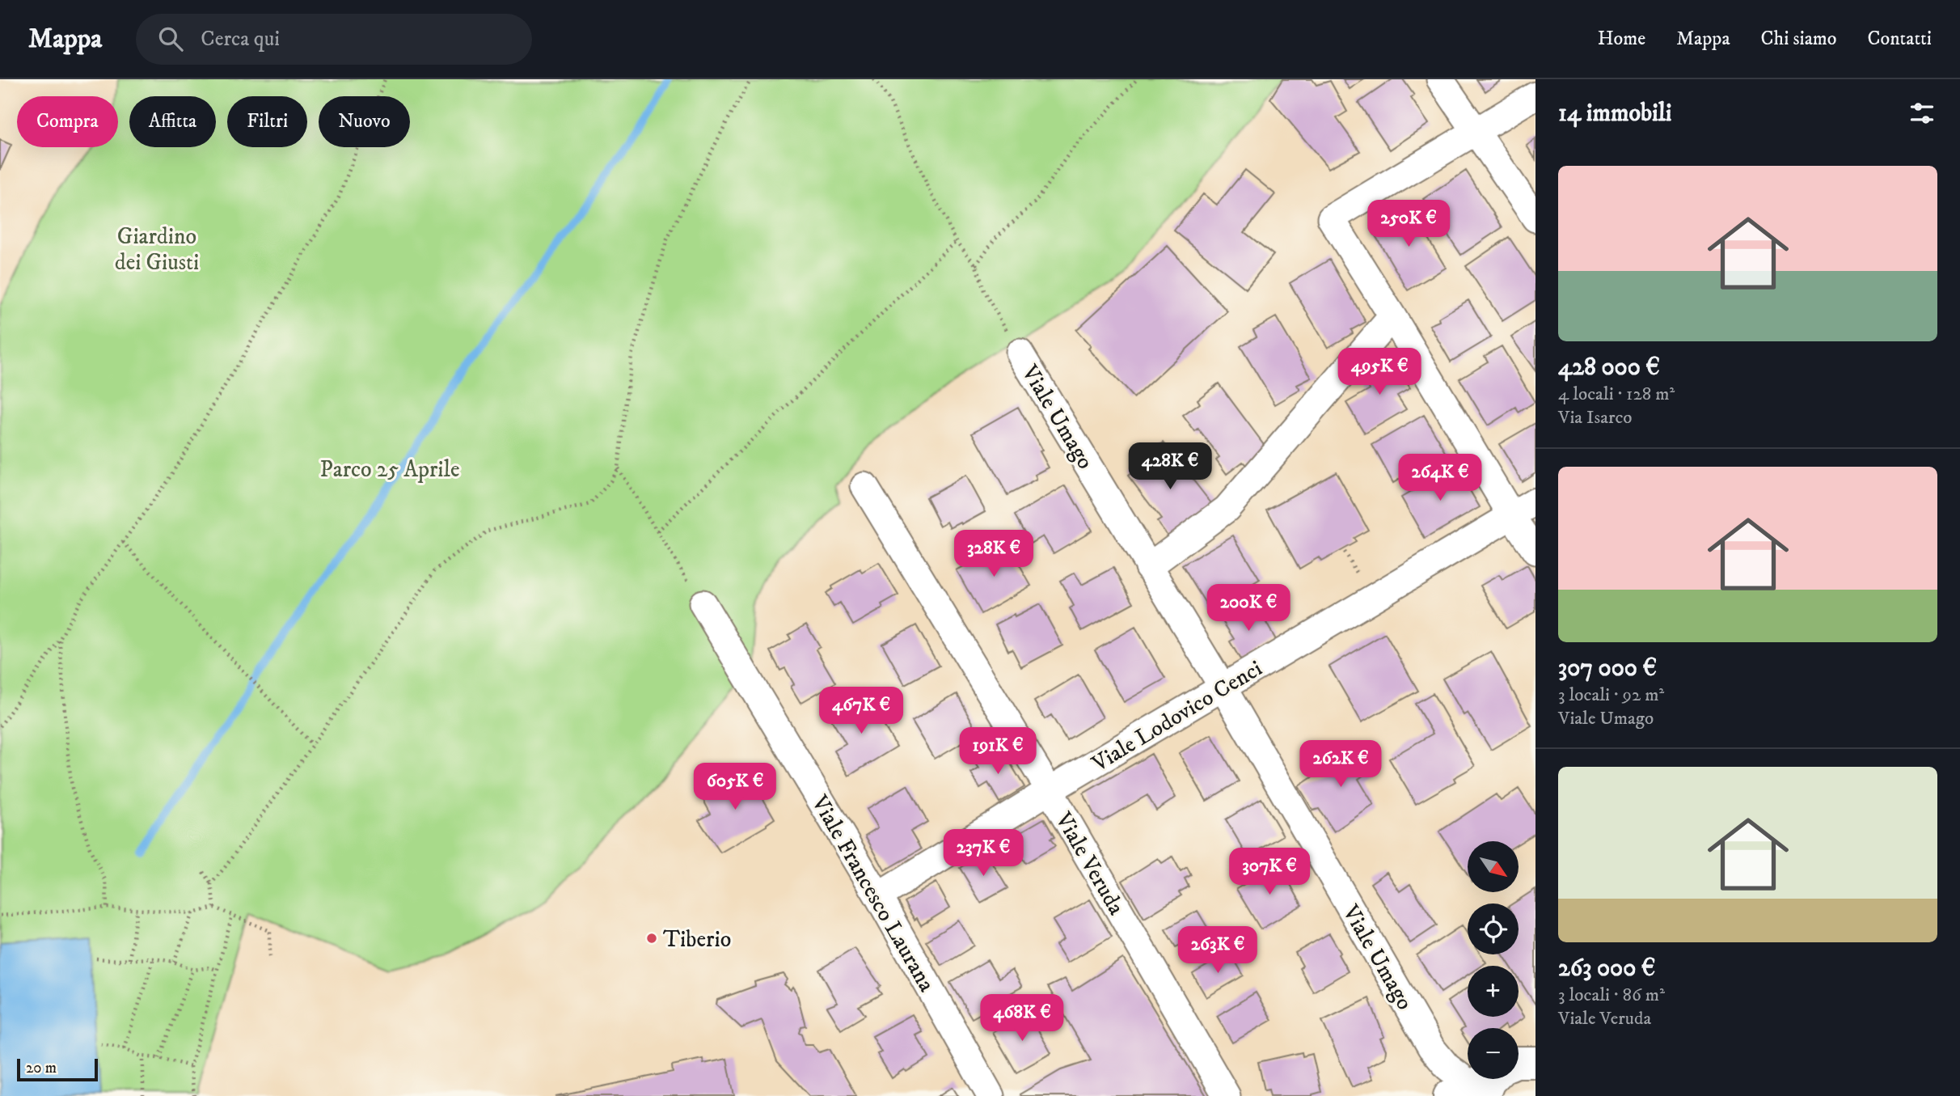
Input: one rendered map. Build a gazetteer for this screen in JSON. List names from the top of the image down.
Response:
{
  "streets": {
    "street": [
      "Viale Umago",
      "Viale Lodovico Cenci",
      "Viale Veruda",
      "Viale Francesco Laurana"
    ]
  },
  "crossings": [
    ["Viale Umago", "Viale Lodovico Cenci"],
    ["Viale Lodovico Cenci", "Viale Veruda"],
    ["Viale Lodovico Cenci", "Viale Francesco Laurana"]
  ],
  "parks": ["Giardino dei Giusti", "Parco 25 Aprile"],
  "places": ["Tiberio"],
  "scale_bar": "20 m",
  "north": "bottom right",
  "page": {
    "header": "Mappa",
    "search": "Cerca qui",
    "nav": [
      "Home",
      "Mappa",
      "Chi siamo",
      "Contatti"
    ],
    "heading": "14 immobili",
    "chip": [
      "Compra",
      "Affitta",
      "Filtri",
      "Nuovo"
    ],
    "list": [
      {
        "name": "428 000 €",
        "note": "4 locali · 128 m² · Via Isarco"
      },
      {
        "name": "307 000 €",
        "note": "3 locali · 92 m² · Viale Umago"
      },
      {
        "name": "263 000 €",
        "note": "3 locali · 86 m² · Viale Veruda"
      }
    ],
    "price": [
      "250K €",
      "495K €",
      "428K €",
      "264K €",
      "328K €",
      "200K €",
      "467K €",
      "191K €",
      "262K €",
      "605K €",
      "237K €",
      "307K €",
      "263K €",
      "468K €"
    ],
    "map_buttons": ["+", "−"],
    "scale": "20 m"
  }
}
